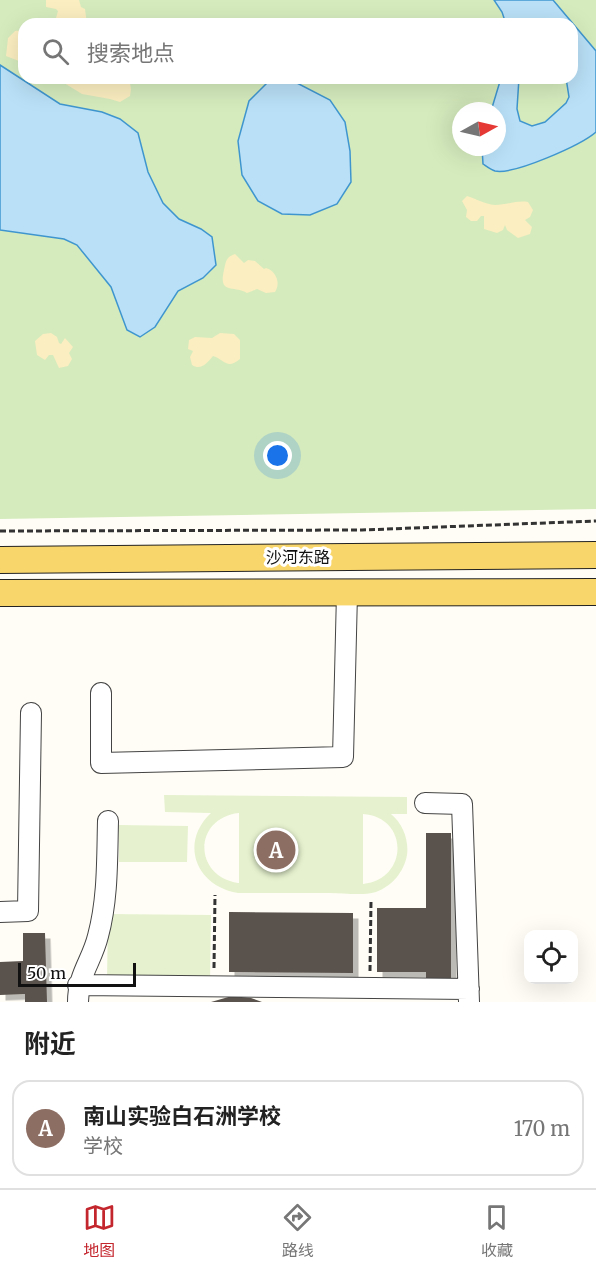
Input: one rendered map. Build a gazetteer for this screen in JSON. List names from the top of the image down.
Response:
{
  "streets": {
    "main road": ["沙河东路"]
  },
  "scale_bar": "50 m",
  "north": "right",
  "page": {
    "search": "搜索地点",
    "pins": "A",
    "scale": "50 m",
    "heading": "附近",
    "list": [
      {
        "mark": "A",
        "name": "南山实验白石洲学校",
        "note": "学校",
        "value": "170 m"
      }
    ],
    "nav": ["地图", "路线", "收藏"]
  }
}
